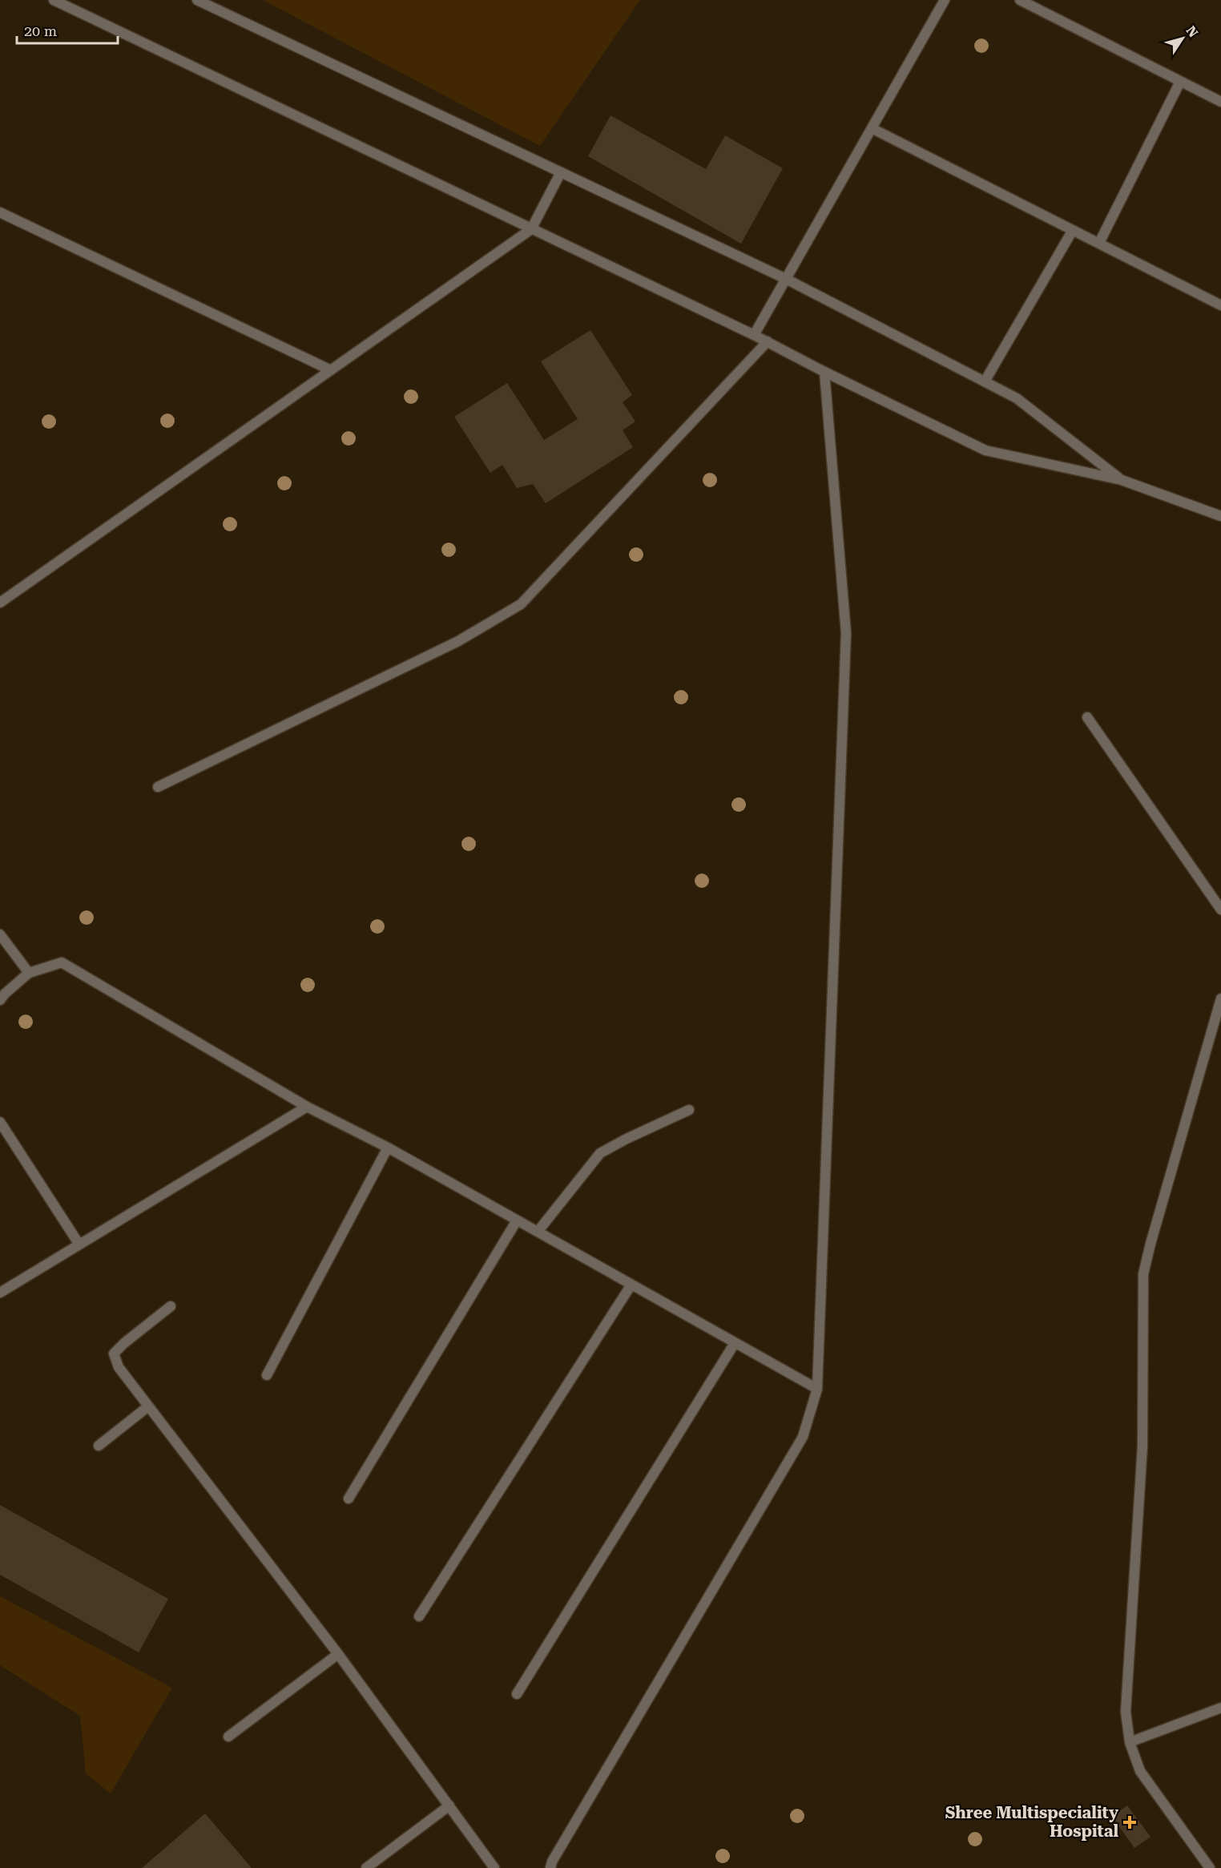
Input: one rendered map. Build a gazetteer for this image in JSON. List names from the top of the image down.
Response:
{
  "places": {
    "health": ["Shree Multispeciality Hospital"]
  },
  "scale_bar": "20 m",
  "north": "top right"
}
